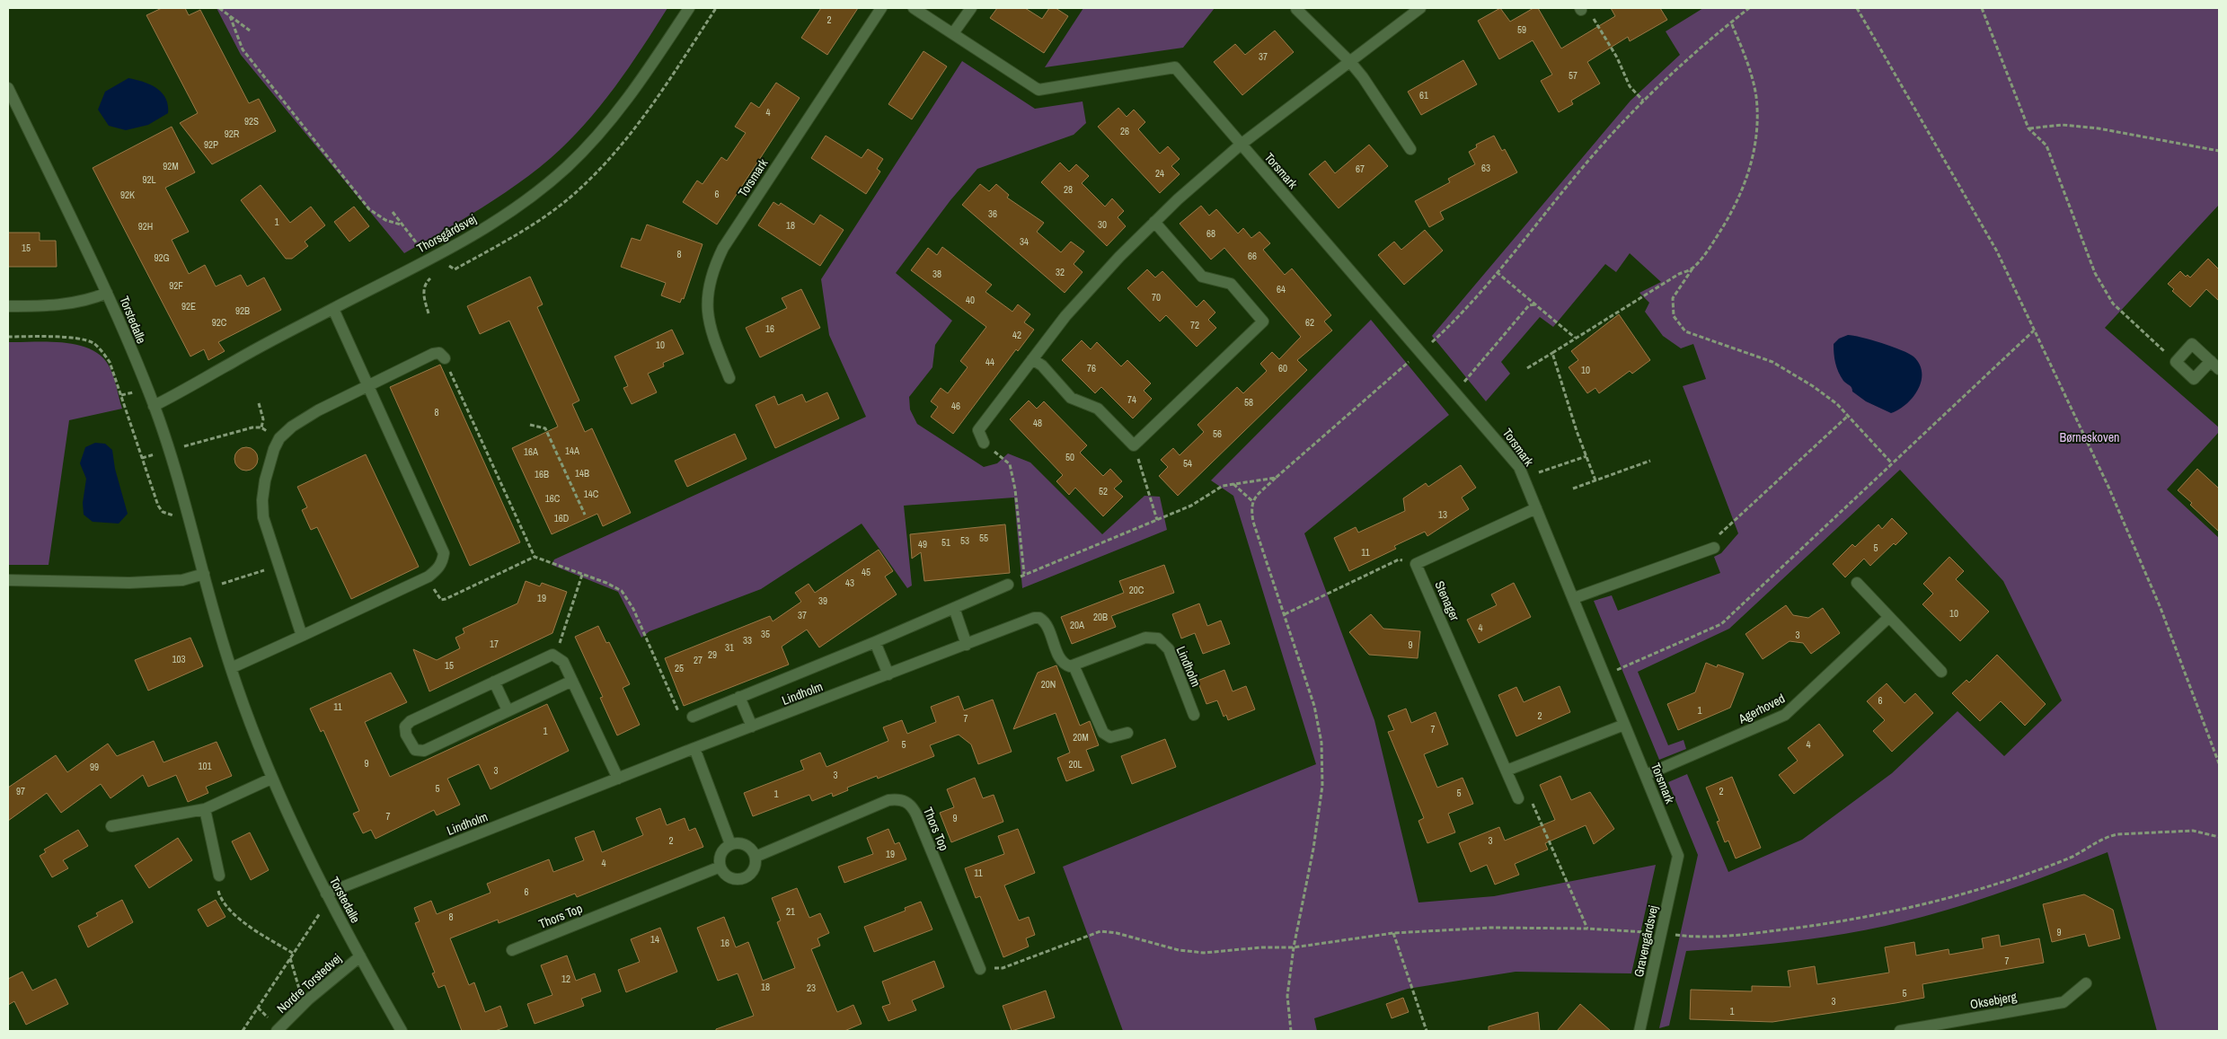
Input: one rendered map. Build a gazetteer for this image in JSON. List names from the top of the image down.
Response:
{
  "streets": {
    "street": [
      "Torsmark",
      "Thorsgårdsvej",
      "Torstedalle",
      "Stenager",
      "Lindholm",
      "Agerhoved",
      "Thors Top",
      "Gravengårdsvej",
      "Nordre Torstedvej",
      "Oksebjerg"
    ]
  },
  "crossings": [
    ["Torsmark", "Agerhoved"],
    ["Torsmark", "Gravengårdsvej"],
    ["Thorsgårdsvej", "Torstedalle"],
    ["Torstedalle", "Lindholm"],
    ["Torstedalle", "Nordre Torstedvej"]
  ],
  "parks": ["Børneskoven"],
  "house_numbers": [
    "2",
    "59",
    "37",
    "57",
    "61",
    "4",
    "92S",
    "26",
    "92R",
    "92P",
    "92M",
    "63",
    "67",
    "24",
    "92L",
    "28",
    "6",
    "92K",
    "36",
    "1",
    "30",
    "18",
    "92H",
    "68",
    "34",
    "15",
    "8",
    "66",
    "92G",
    "32",
    "38",
    "92F",
    "64",
    "70",
    "40",
    "92E",
    "92B",
    "92C",
    "62",
    "72",
    "16",
    "42",
    "10",
    "44",
    "76",
    "60",
    "10",
    "74",
    "58",
    "46",
    "8",
    "48",
    "56",
    "14A",
    "16A",
    "50",
    "54",
    "14B",
    "16B",
    "52",
    "14C",
    "16C",
    "13",
    "16D",
    "55",
    "53",
    "51",
    "49",
    "5",
    "11",
    "45",
    "43",
    "20C",
    "19",
    "39",
    "10",
    "37",
    "20B",
    "20A",
    "4",
    "35",
    "3",
    "33",
    "17",
    "9",
    "31",
    "29",
    "103",
    "27",
    "15",
    "25",
    "20N",
    "6",
    "11",
    "1",
    "2",
    "7",
    "7",
    "1",
    "20M",
    "5",
    "4",
    "9",
    "20L",
    "101",
    "99",
    "3",
    "3",
    "5",
    "97",
    "2",
    "5",
    "1",
    "7",
    "9",
    "2",
    "3",
    "19",
    "4",
    "11",
    "6",
    "21",
    "8",
    "9",
    "14",
    "16",
    "7",
    "12",
    "18",
    "23",
    "5",
    "3",
    "1"
  ]
}
